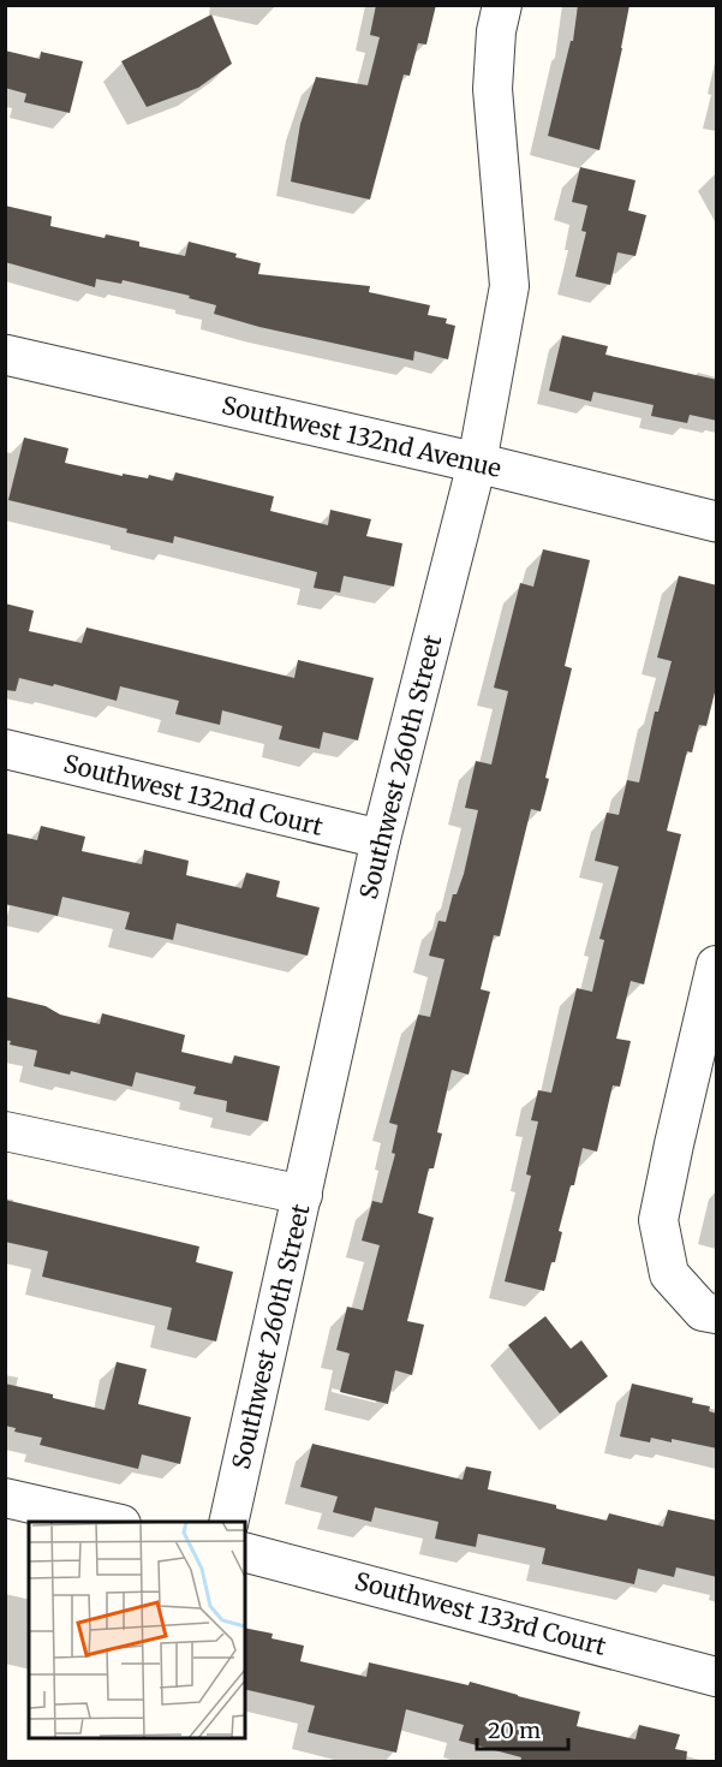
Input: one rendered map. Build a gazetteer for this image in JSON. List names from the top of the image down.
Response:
{
  "streets": {
    "street": [
      "Southwest 132nd Avenue",
      "Southwest 260th Street",
      "Southwest 132nd Court",
      "Southwest 133rd Court"
    ]
  },
  "crossings": [
    ["Southwest 132nd Avenue", "Southwest 260th Street"],
    ["Southwest 260th Street", "Southwest 132nd Court"]
  ],
  "scale_bar": "20 m"
}
